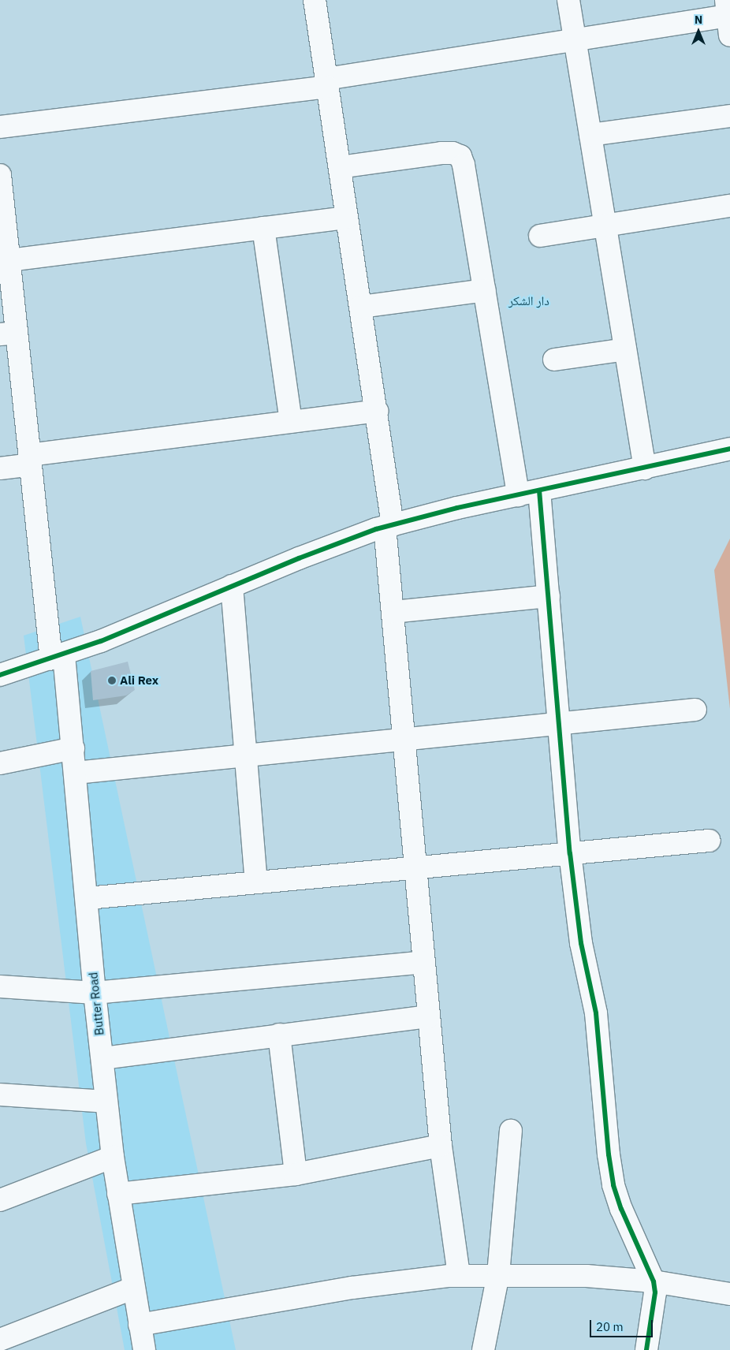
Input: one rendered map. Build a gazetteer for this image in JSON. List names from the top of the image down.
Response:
{
  "streets": {
    "street": ["Butter Road"]
  },
  "districts": ["دار الشکر"],
  "places": ["Ali Rex"],
  "scale_bar": "20 m",
  "north": "top"
}
